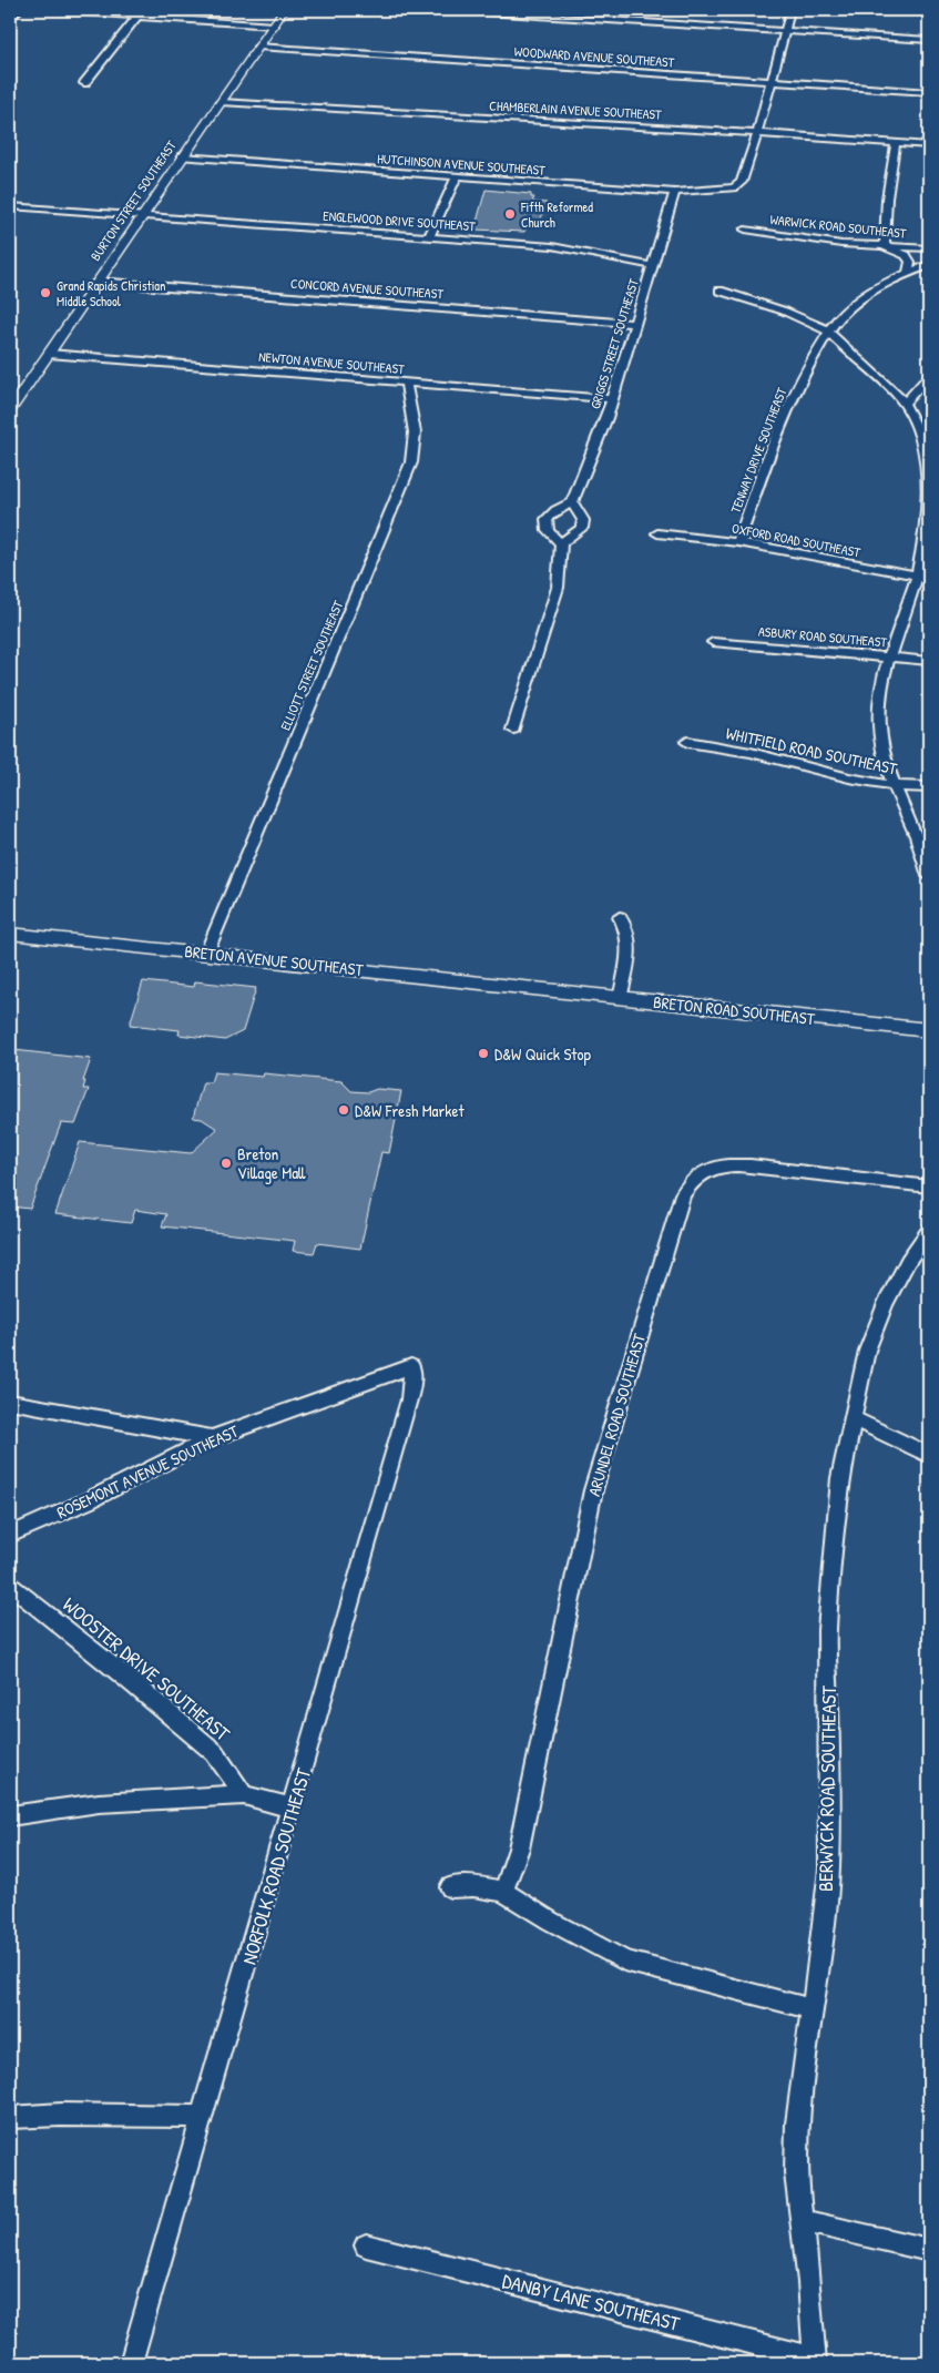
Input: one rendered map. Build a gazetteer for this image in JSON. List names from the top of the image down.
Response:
{
  "streets": {
    "main road": ["BURTON STREET SOUTHEAST", "BRETON AVENUE SOUTHEAST", "BRETON ROAD SOUTHEAST"],
    "street": [
      "WOODWARD AVENUE SOUTHEAST",
      "CHAMBERLAIN AVENUE SOUTHEAST",
      "HUTCHINSON AVENUE SOUTHEAST",
      "ENGLEWOOD DRIVE SOUTHEAST",
      "WARWICK ROAD SOUTHEAST",
      "CONCORD AVENUE SOUTHEAST",
      "GRIGGS STREET SOUTHEAST",
      "NEWTON AVENUE SOUTHEAST",
      "TENWAY DRIVE SOUTHEAST",
      "OXFORD ROAD SOUTHEAST",
      "ASBURY ROAD SOUTHEAST",
      "ELLIOTT STREET SOUTHEAST",
      "WHITFIELD ROAD SOUTHEAST",
      "ARUNDEL ROAD SOUTHEAST",
      "ROSEMONT AVENUE SOUTHEAST",
      "WOOSTER DRIVE SOUTHEAST",
      "BERWYCK ROAD SOUTHEAST",
      "NORFOLK ROAD SOUTHEAST",
      "DANBY LANE SOUTHEAST"
    ]
  },
  "crossings": [
    ["WOODWARD AVENUE SOUTHEAST", "BURTON STREET SOUTHEAST"],
    ["CHAMBERLAIN AVENUE SOUTHEAST", "HUTCHINSON AVENUE SOUTHEAST"],
    ["CHAMBERLAIN AVENUE SOUTHEAST", "BURTON STREET SOUTHEAST"],
    ["HUTCHINSON AVENUE SOUTHEAST", "BURTON STREET SOUTHEAST"],
    ["HUTCHINSON AVENUE SOUTHEAST", "GRIGGS STREET SOUTHEAST"],
    ["BURTON STREET SOUTHEAST", "ENGLEWOOD DRIVE SOUTHEAST"],
    ["BURTON STREET SOUTHEAST", "CONCORD AVENUE SOUTHEAST"],
    ["BURTON STREET SOUTHEAST", "NEWTON AVENUE SOUTHEAST"],
    ["ENGLEWOOD DRIVE SOUTHEAST", "GRIGGS STREET SOUTHEAST"],
    ["CONCORD AVENUE SOUTHEAST", "GRIGGS STREET SOUTHEAST"],
    ["GRIGGS STREET SOUTHEAST", "NEWTON AVENUE SOUTHEAST"],
    ["NEWTON AVENUE SOUTHEAST", "ELLIOTT STREET SOUTHEAST"],
    ["TENWAY DRIVE SOUTHEAST", "OXFORD ROAD SOUTHEAST"],
    ["ELLIOTT STREET SOUTHEAST", "BRETON AVENUE SOUTHEAST"],
    ["BRETON AVENUE SOUTHEAST", "BRETON ROAD SOUTHEAST"],
    ["ROSEMONT AVENUE SOUTHEAST", "NORFOLK ROAD SOUTHEAST"],
    ["BERWYCK ROAD SOUTHEAST", "DANBY LANE SOUTHEAST"]
  ],
  "places": [
    "Fifth Reformed Church",
    "Grand Rapids Christian Middle School",
    "D&W Quick Stop",
    "D&W Fresh Market",
    "Breton Village Mall"
  ]
}
